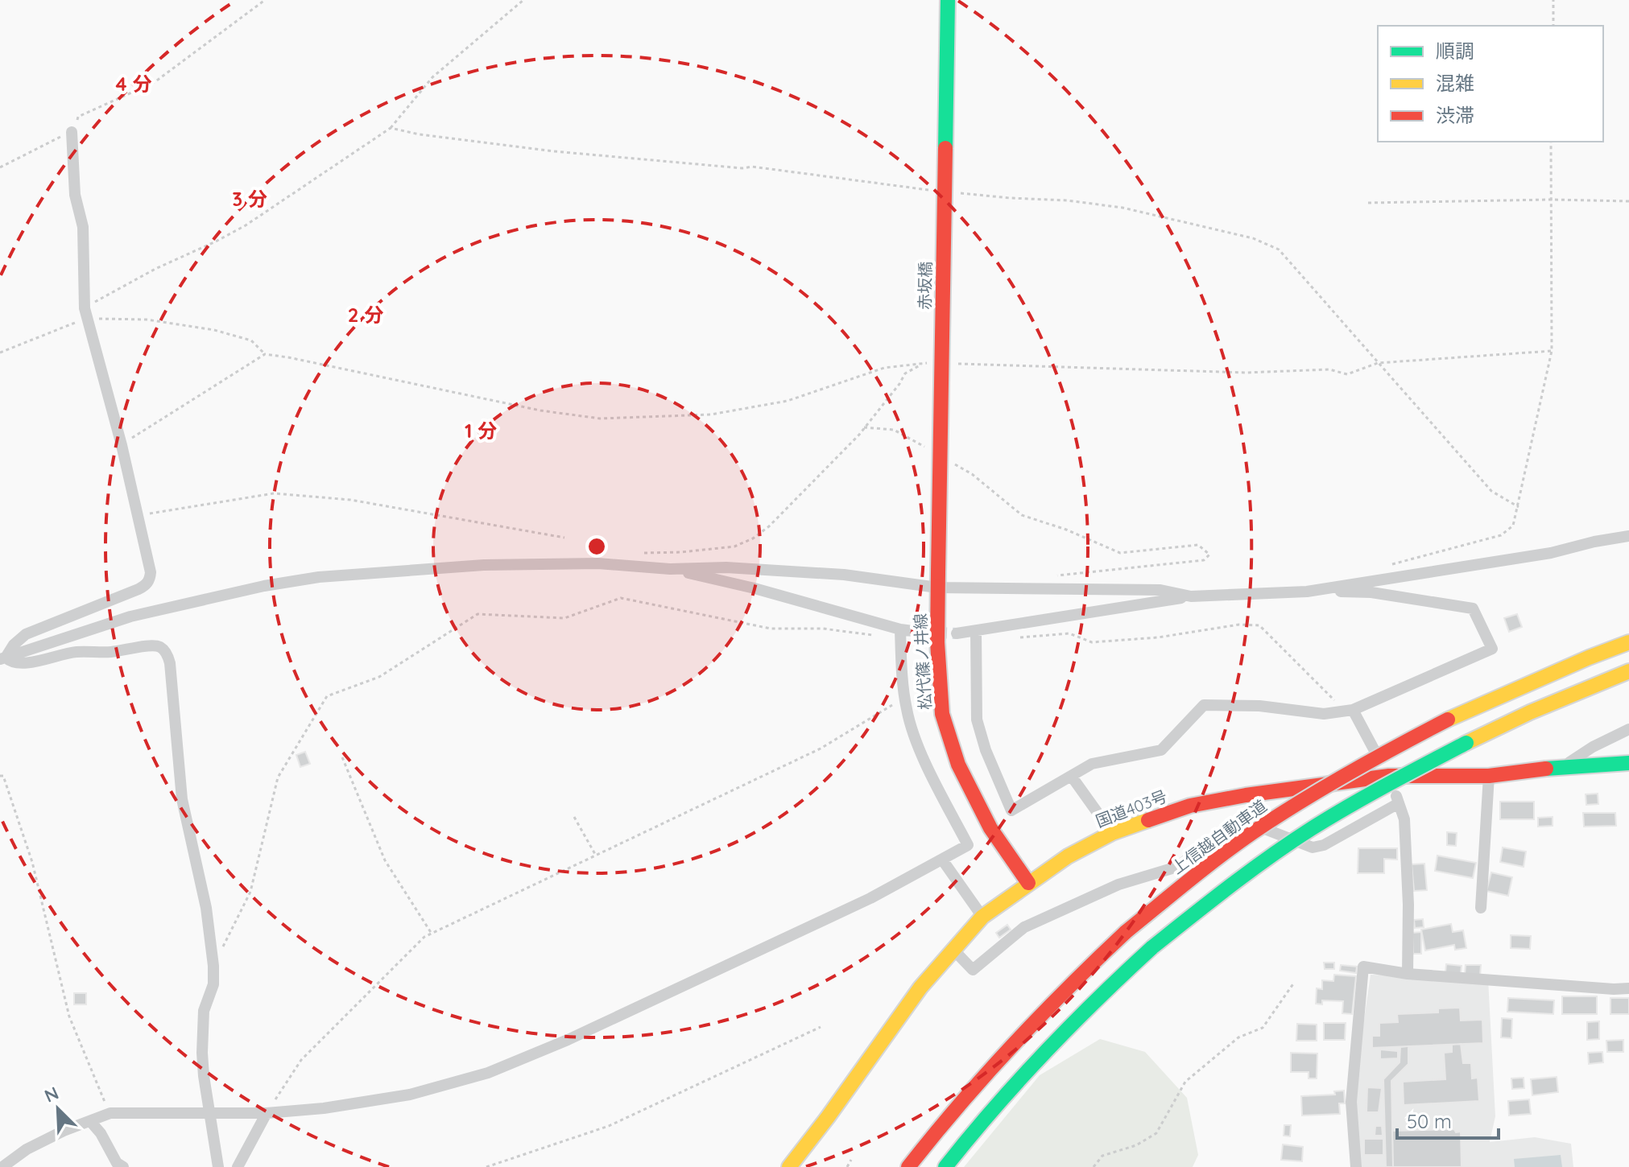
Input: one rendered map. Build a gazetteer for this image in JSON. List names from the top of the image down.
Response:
{
  "streets": {
    "main road": [
      "赤坂橋",
      "松代篠ノ井線",
      "国道403号",
      "上信越自動車道"
    ]
  },
  "crossings": [
    ["赤坂橋", "松代篠ノ井線"],
    ["松代篠ノ井線", "国道403号"]
  ],
  "legend": ["順調", "混雑", "渋滞"],
  "scale_bar": "50 m",
  "north": "top left",
  "rings": [
    "4 分",
    "3 分",
    "2 分",
    "1 分"
  ]
}
